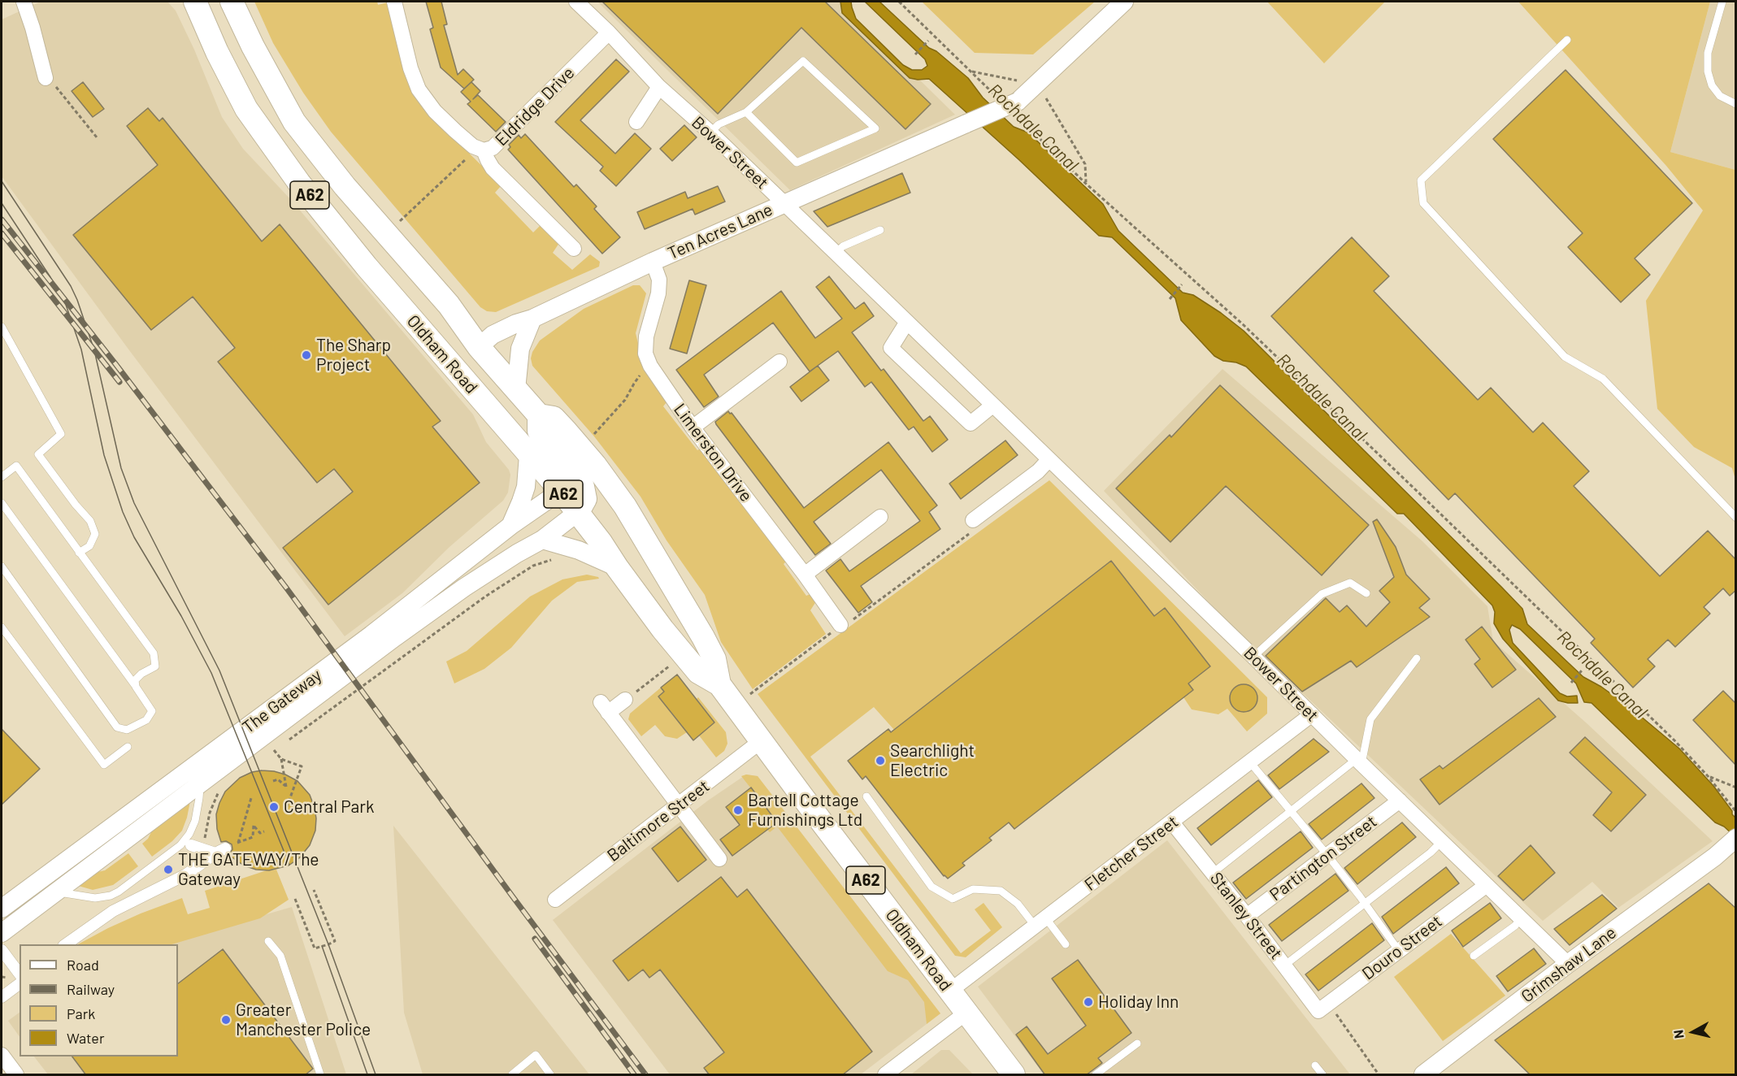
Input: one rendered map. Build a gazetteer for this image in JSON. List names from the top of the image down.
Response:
{
  "streets": {
    "highway": ["A62", "Oldham Road"],
    "street": [
      "Eldridge Drive",
      "Bower Street",
      "Ten Acres Lane",
      "Limerston Drive",
      "The Gateway",
      "Baltimore Street",
      "Fletcher Street",
      "Partington Street",
      "Stanley Street",
      "Douro Street",
      "Grimshaw Lane"
    ]
  },
  "crossings": [
    ["Eldridge Drive", "Bower Street"],
    ["Bower Street", "Ten Acres Lane"],
    ["Bower Street", "Fletcher Street"],
    ["Bower Street", "Partington Street"],
    ["Bower Street", "Douro Street"],
    ["Bower Street", "Grimshaw Lane"],
    ["Ten Acres Lane", "Oldham Road"],
    ["Ten Acres Lane", "Limerston Drive"],
    ["Oldham Road", "The Gateway"],
    ["Oldham Road", "Baltimore Street"],
    ["Oldham Road", "Fletcher Street"],
    ["Fletcher Street", "Stanley Street"],
    ["Partington Street", "Stanley Street"],
    ["Stanley Street", "Douro Street"]
  ],
  "water": ["Rochdale Canal"],
  "places": [
    "The Sharp Project",
    "Searchlight Electric",
    "Central Park",
    "Bartell Cottage Furnishings Ltd",
    "THE GATEWAY/The Gateway",
    "Holiday Inn",
    "Greater Manchester Police"
  ],
  "legend": [
    "Road",
    "Railway",
    "Park",
    "Water"
  ],
  "north": "left"
}
